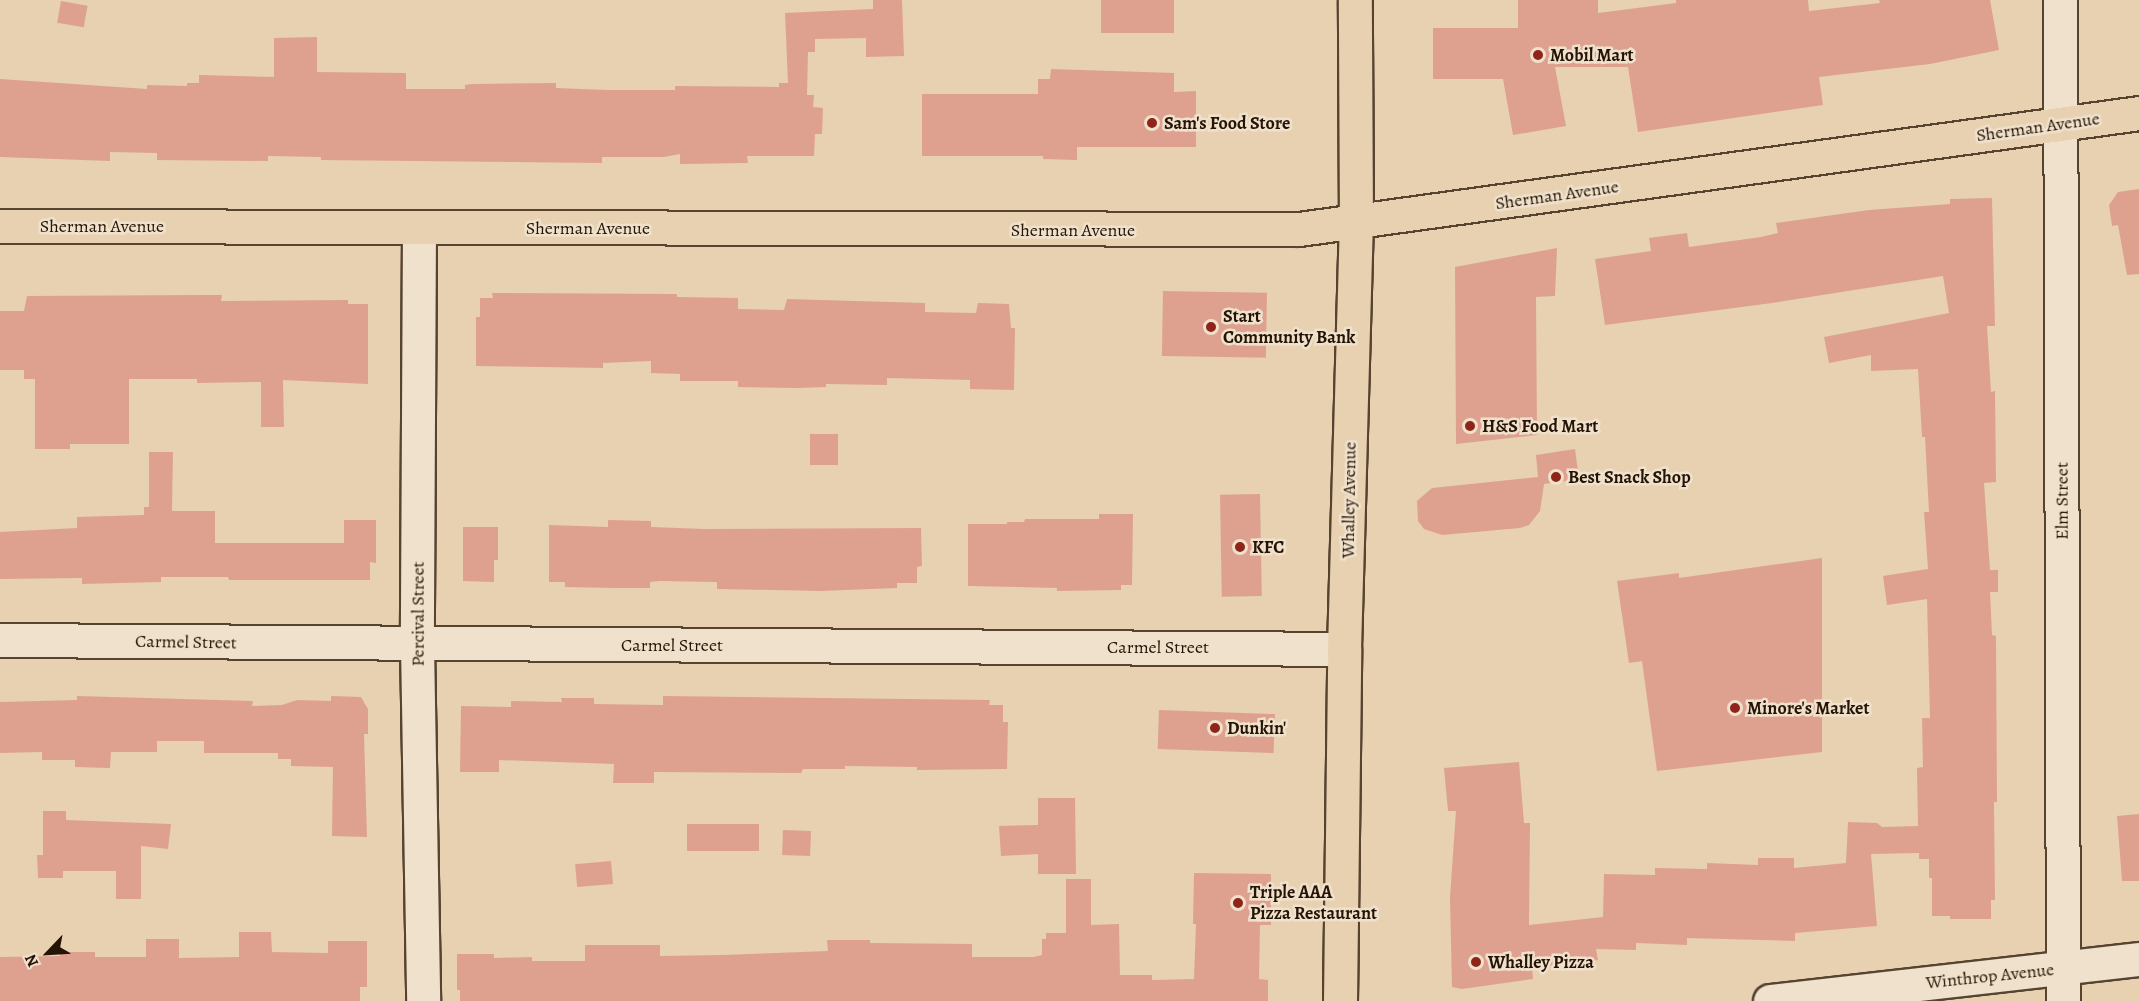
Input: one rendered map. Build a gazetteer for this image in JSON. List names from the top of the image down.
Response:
{
  "streets": {
    "main road": ["Sherman Avenue", "Whalley Avenue"],
    "street": [
      "Elm Street",
      "Percival Street",
      "Carmel Street",
      "Winthrop Avenue"
    ]
  },
  "crossings": [
    ["Sherman Avenue", "Whalley Avenue"],
    ["Sherman Avenue", "Elm Street"],
    ["Sherman Avenue", "Percival Street"],
    ["Whalley Avenue", "Carmel Street"],
    ["Elm Street", "Winthrop Avenue"],
    ["Percival Street", "Carmel Street"]
  ],
  "places": [
    "Mobil Mart",
    "Sam's Food Store",
    "Start Community Bank",
    "H&S Food Mart",
    "Best Snack Shop",
    "KFC",
    "Minore's Market",
    "Dunkin'",
    "Triple AAA Pizza Restaurant",
    "Whalley Pizza"
  ],
  "north": "bottom left"
}
